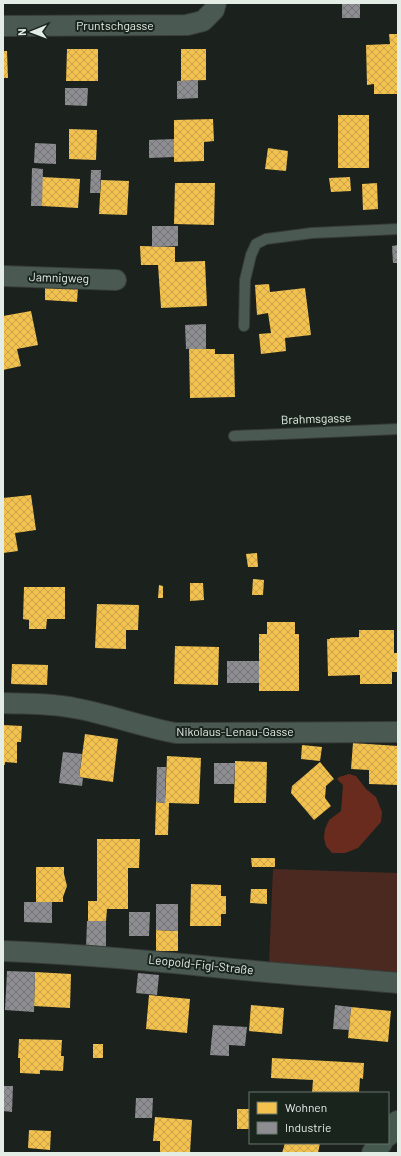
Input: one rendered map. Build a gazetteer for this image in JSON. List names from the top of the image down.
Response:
{
  "streets": {
    "street": [
      "Pruntschgasse",
      "Jamnigweg",
      "Nikolaus-Lenau-Gasse",
      "Leopold-Figl-Straße"
    ],
    "lane": ["Brahmsgasse"]
  },
  "legend": ["Wohnen", "Industrie"],
  "north": "left"
}
